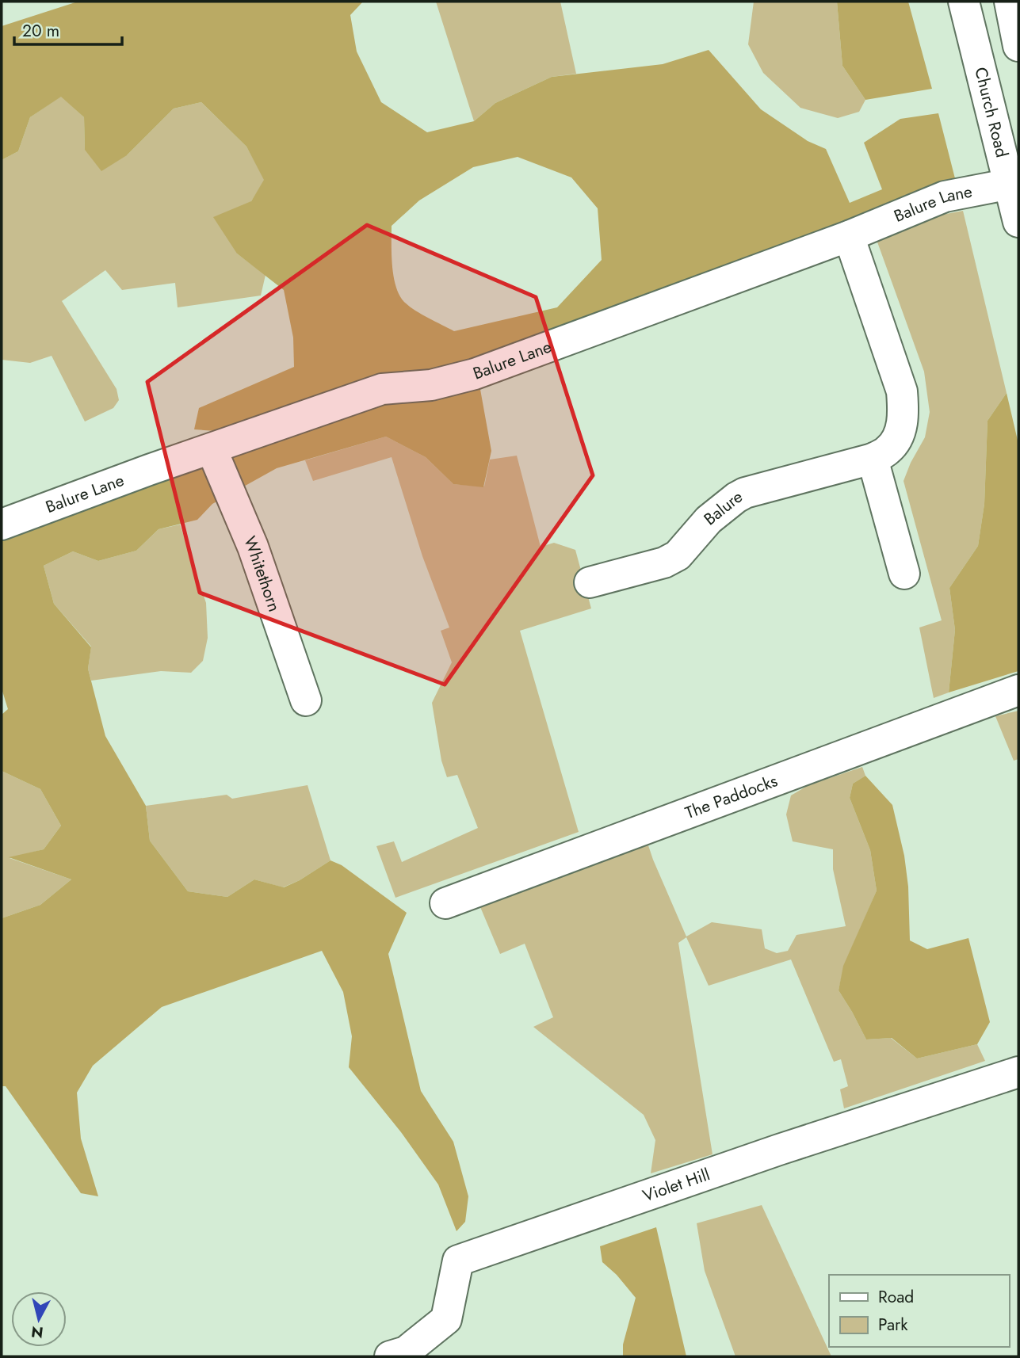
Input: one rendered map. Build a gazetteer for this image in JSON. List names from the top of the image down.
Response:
{
  "streets": {
    "street": [
      "Church Road",
      "Balure Lane",
      "Balure",
      "Whitethorn",
      "The Paddocks",
      "Violet Hill"
    ]
  },
  "crossings": [
    ["Church Road", "Balure Lane"],
    ["Balure Lane", "Balure"],
    ["Balure Lane", "Whitethorn"]
  ],
  "legend": ["Road", "Park"],
  "scale_bar": "20 m",
  "north": "bottom"
}
